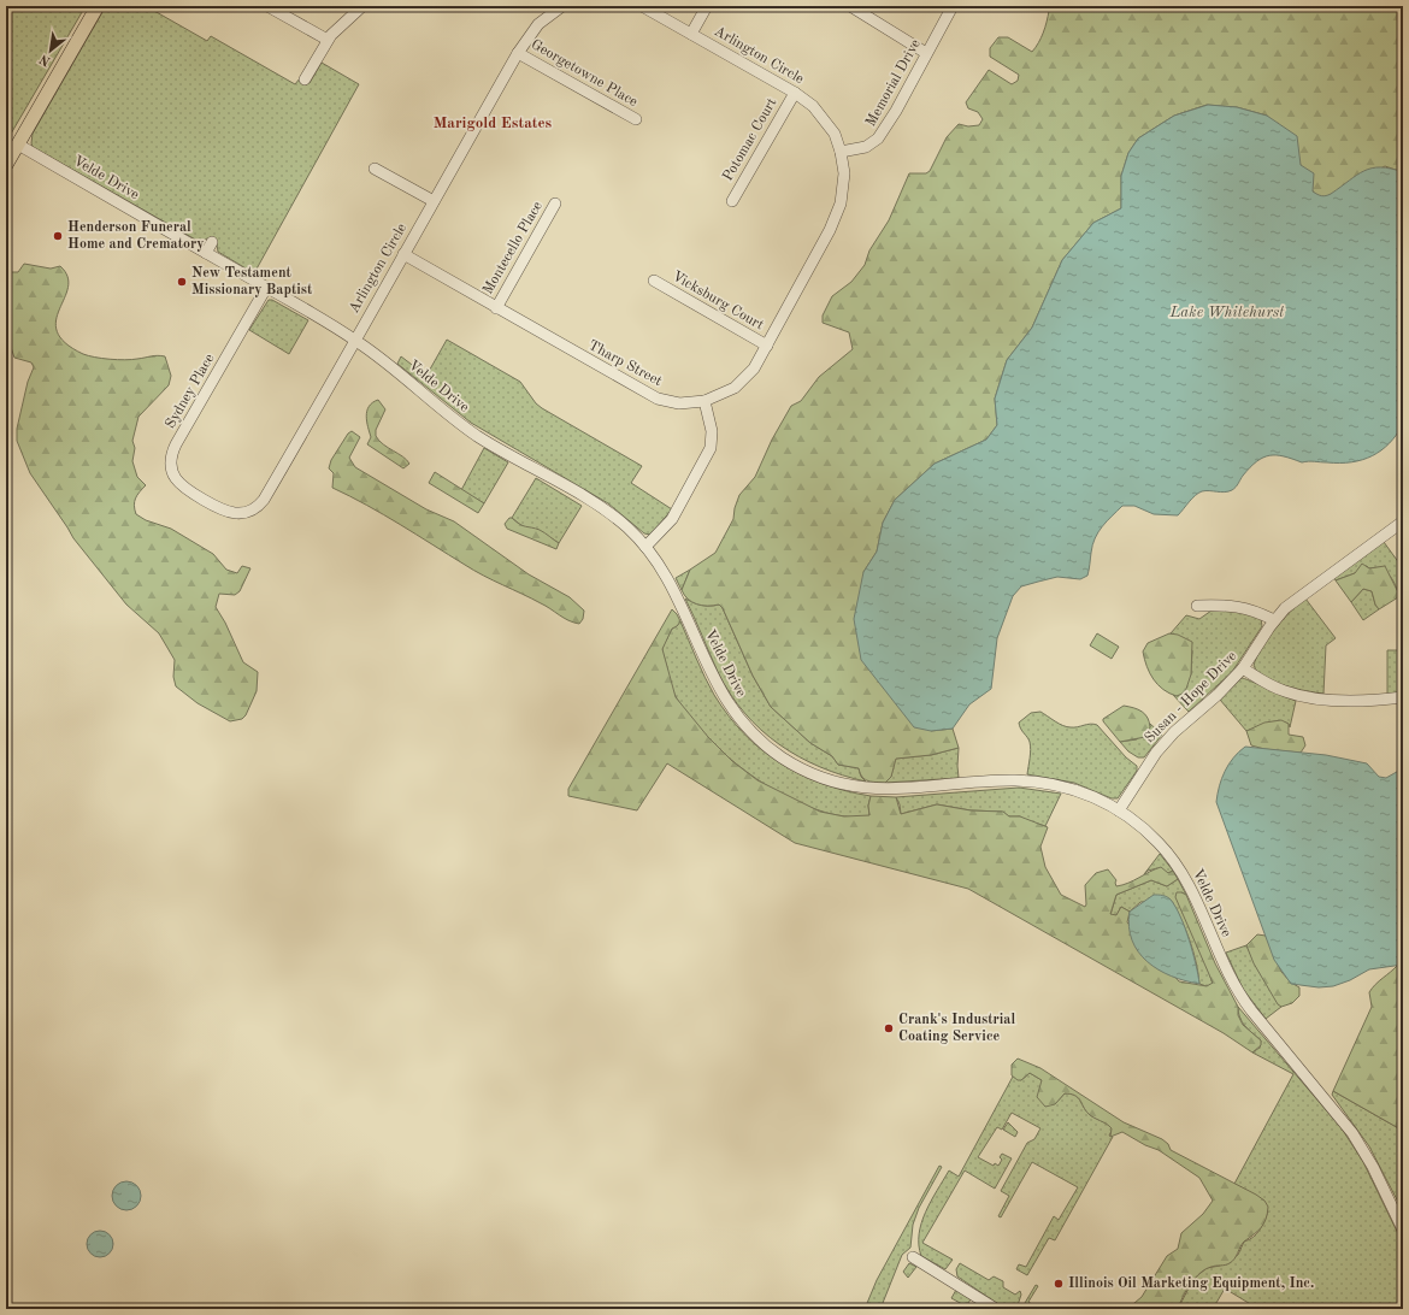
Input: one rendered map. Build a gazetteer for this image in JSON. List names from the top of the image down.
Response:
{
  "streets": {
    "street": [
      "Arlington Circle",
      "Georgetowne Place",
      "Memorial Drive",
      "Potomac Court",
      "Velde Drive",
      "Montecello Place",
      "Vicksburg Court",
      "Tharp Street",
      "Sydney Place",
      "Susan - Hope Drive"
    ]
  },
  "crossings": [
    ["Arlington Circle", "Georgetowne Place"],
    ["Arlington Circle", "Memorial Drive"],
    ["Arlington Circle", "Potomac Court"],
    ["Arlington Circle", "Velde Drive"],
    ["Arlington Circle", "Tharp Street"],
    ["Arlington Circle", "Sydney Place"],
    ["Memorial Drive", "Tharp Street"],
    ["Velde Drive", "Sydney Place"],
    ["Velde Drive", "Susan - Hope Drive"],
    ["Montecello Place", "Tharp Street"],
    ["Vicksburg Court", "Tharp Street"]
  ],
  "districts": ["Marigold Estates"],
  "water": ["Lake Whitehurst"],
  "places": [
    "Henderson Funeral Home and Crematory",
    "New Testament Missionary Baptist",
    "Crank's Industrial Coating Service",
    "Illinois Oil Marketing Equipment, Inc."
  ],
  "north": "bottom left"
}
